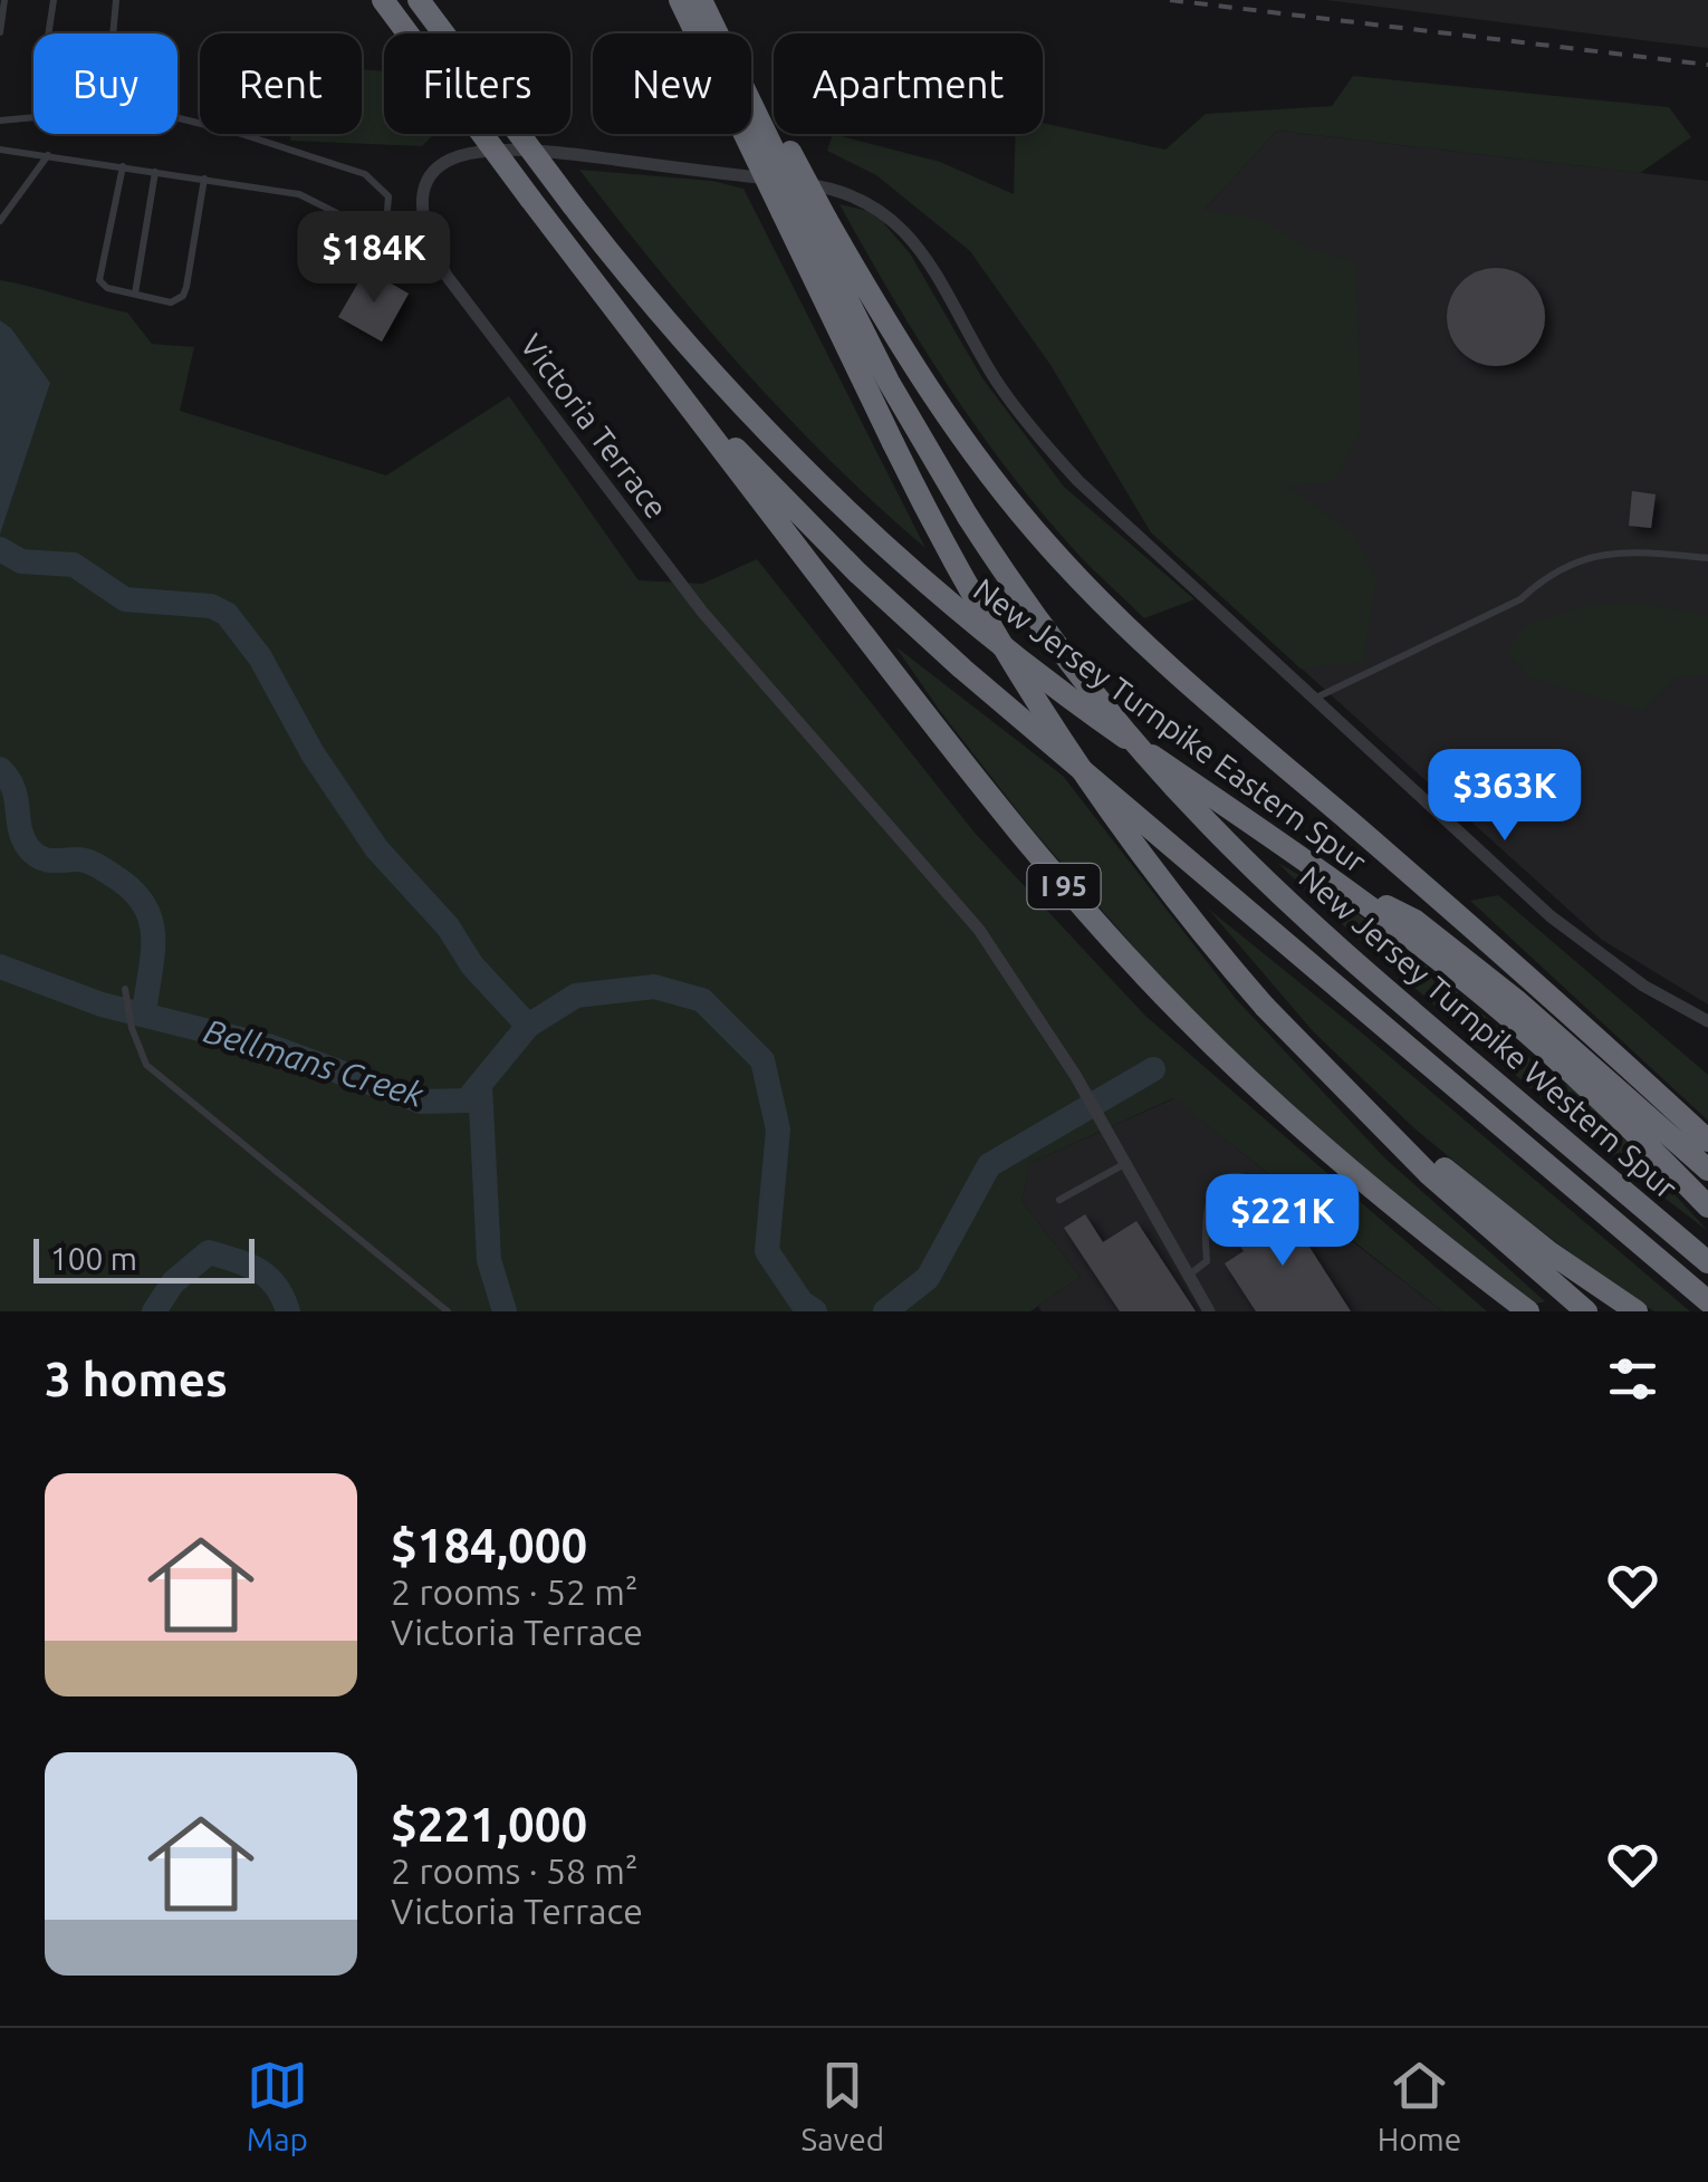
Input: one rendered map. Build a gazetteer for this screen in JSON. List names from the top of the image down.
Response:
{
  "streets": {
    "highway": ["New Jersey Turnpike Eastern Spur", "I 95", "New Jersey Turnpike Western Spur"],
    "street": ["Victoria Terrace"]
  },
  "water": ["Bellmans Creek"],
  "scale_bar": "100 m",
  "page": {
    "chip": [
      "Buy",
      "Rent",
      "Filters",
      "New",
      "Apartment"
    ],
    "price": ["$184K", "$363K", "$221K"],
    "scale": "100 m",
    "heading": "3 homes",
    "list": [
      {
        "name": "$184,000",
        "note": "2 rooms · 52 m² · Victoria Terrace"
      },
      {
        "name": "$221,000",
        "note": "2 rooms · 58 m² · Victoria Terrace"
      }
    ],
    "tabs": ["Map", "Saved", "Home"]
  }
}
